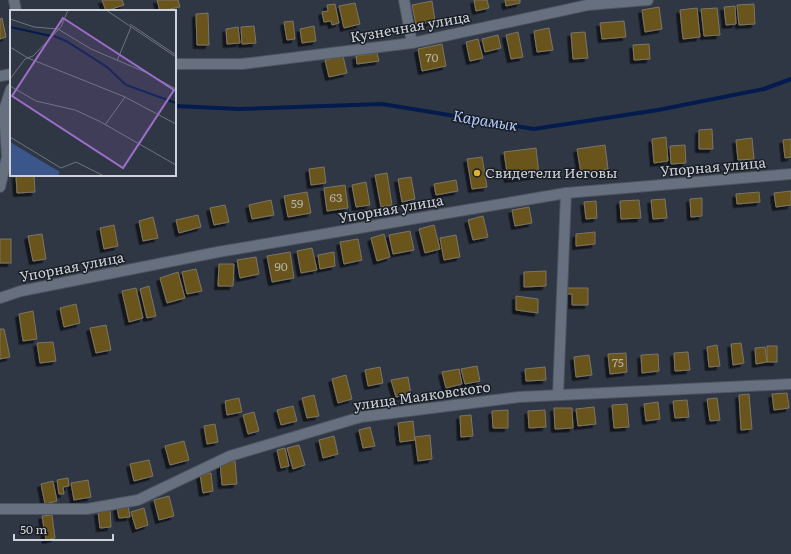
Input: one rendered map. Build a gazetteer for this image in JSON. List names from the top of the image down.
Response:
{
  "streets": {
    "street": ["Кузнечная улица", "Упорная улица", "улица Маяковского"]
  },
  "water": ["Карамык"],
  "places": ["Свидетели Иеговы"],
  "house_numbers": [
    "70",
    "63",
    "59",
    "90",
    "75"
  ],
  "scale_bar": "50 m"
}
